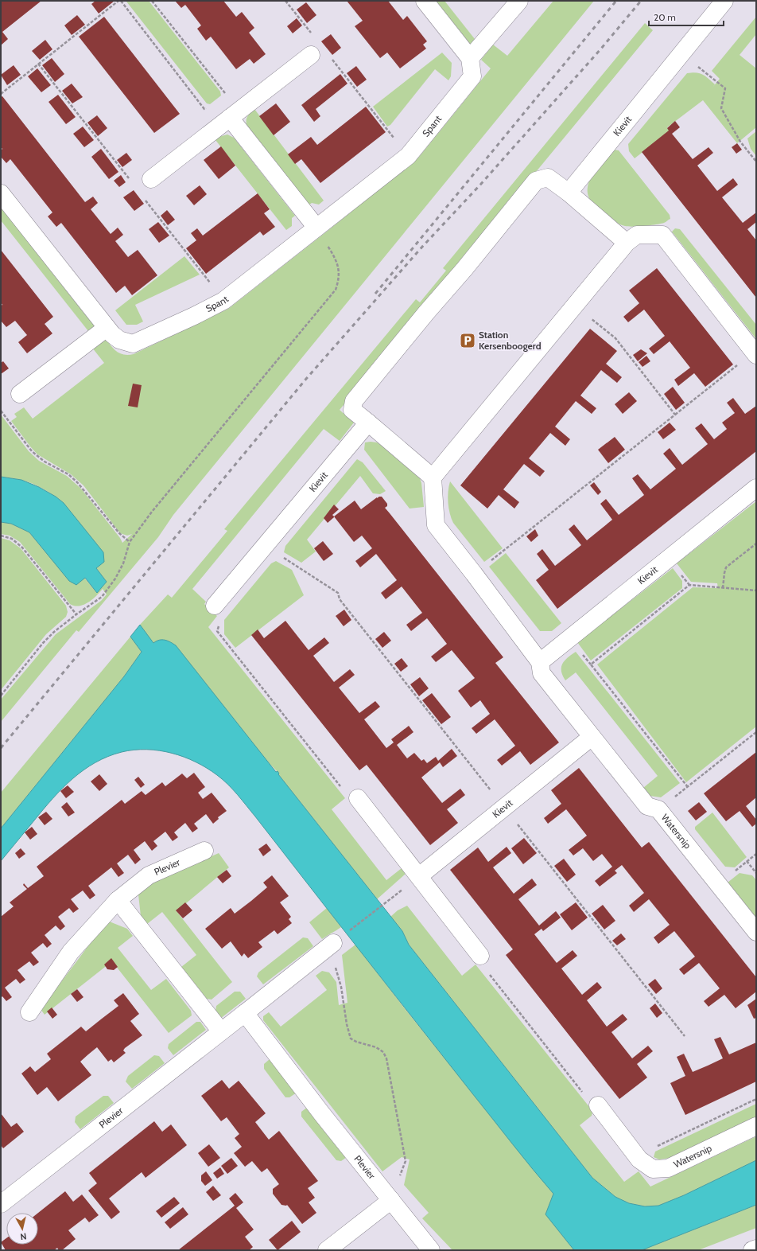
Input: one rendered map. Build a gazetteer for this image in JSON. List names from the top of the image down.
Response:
{
  "streets": {
    "street": [
      "Spant",
      "Kievit",
      "Watersnip",
      "Plevier"
    ]
  },
  "crossings": [
    ["Kievit", "Watersnip"]
  ],
  "places": {
    "parking": ["Station Kersenboogerd"]
  },
  "scale_bar": "20 m",
  "north": "bottom"
}
